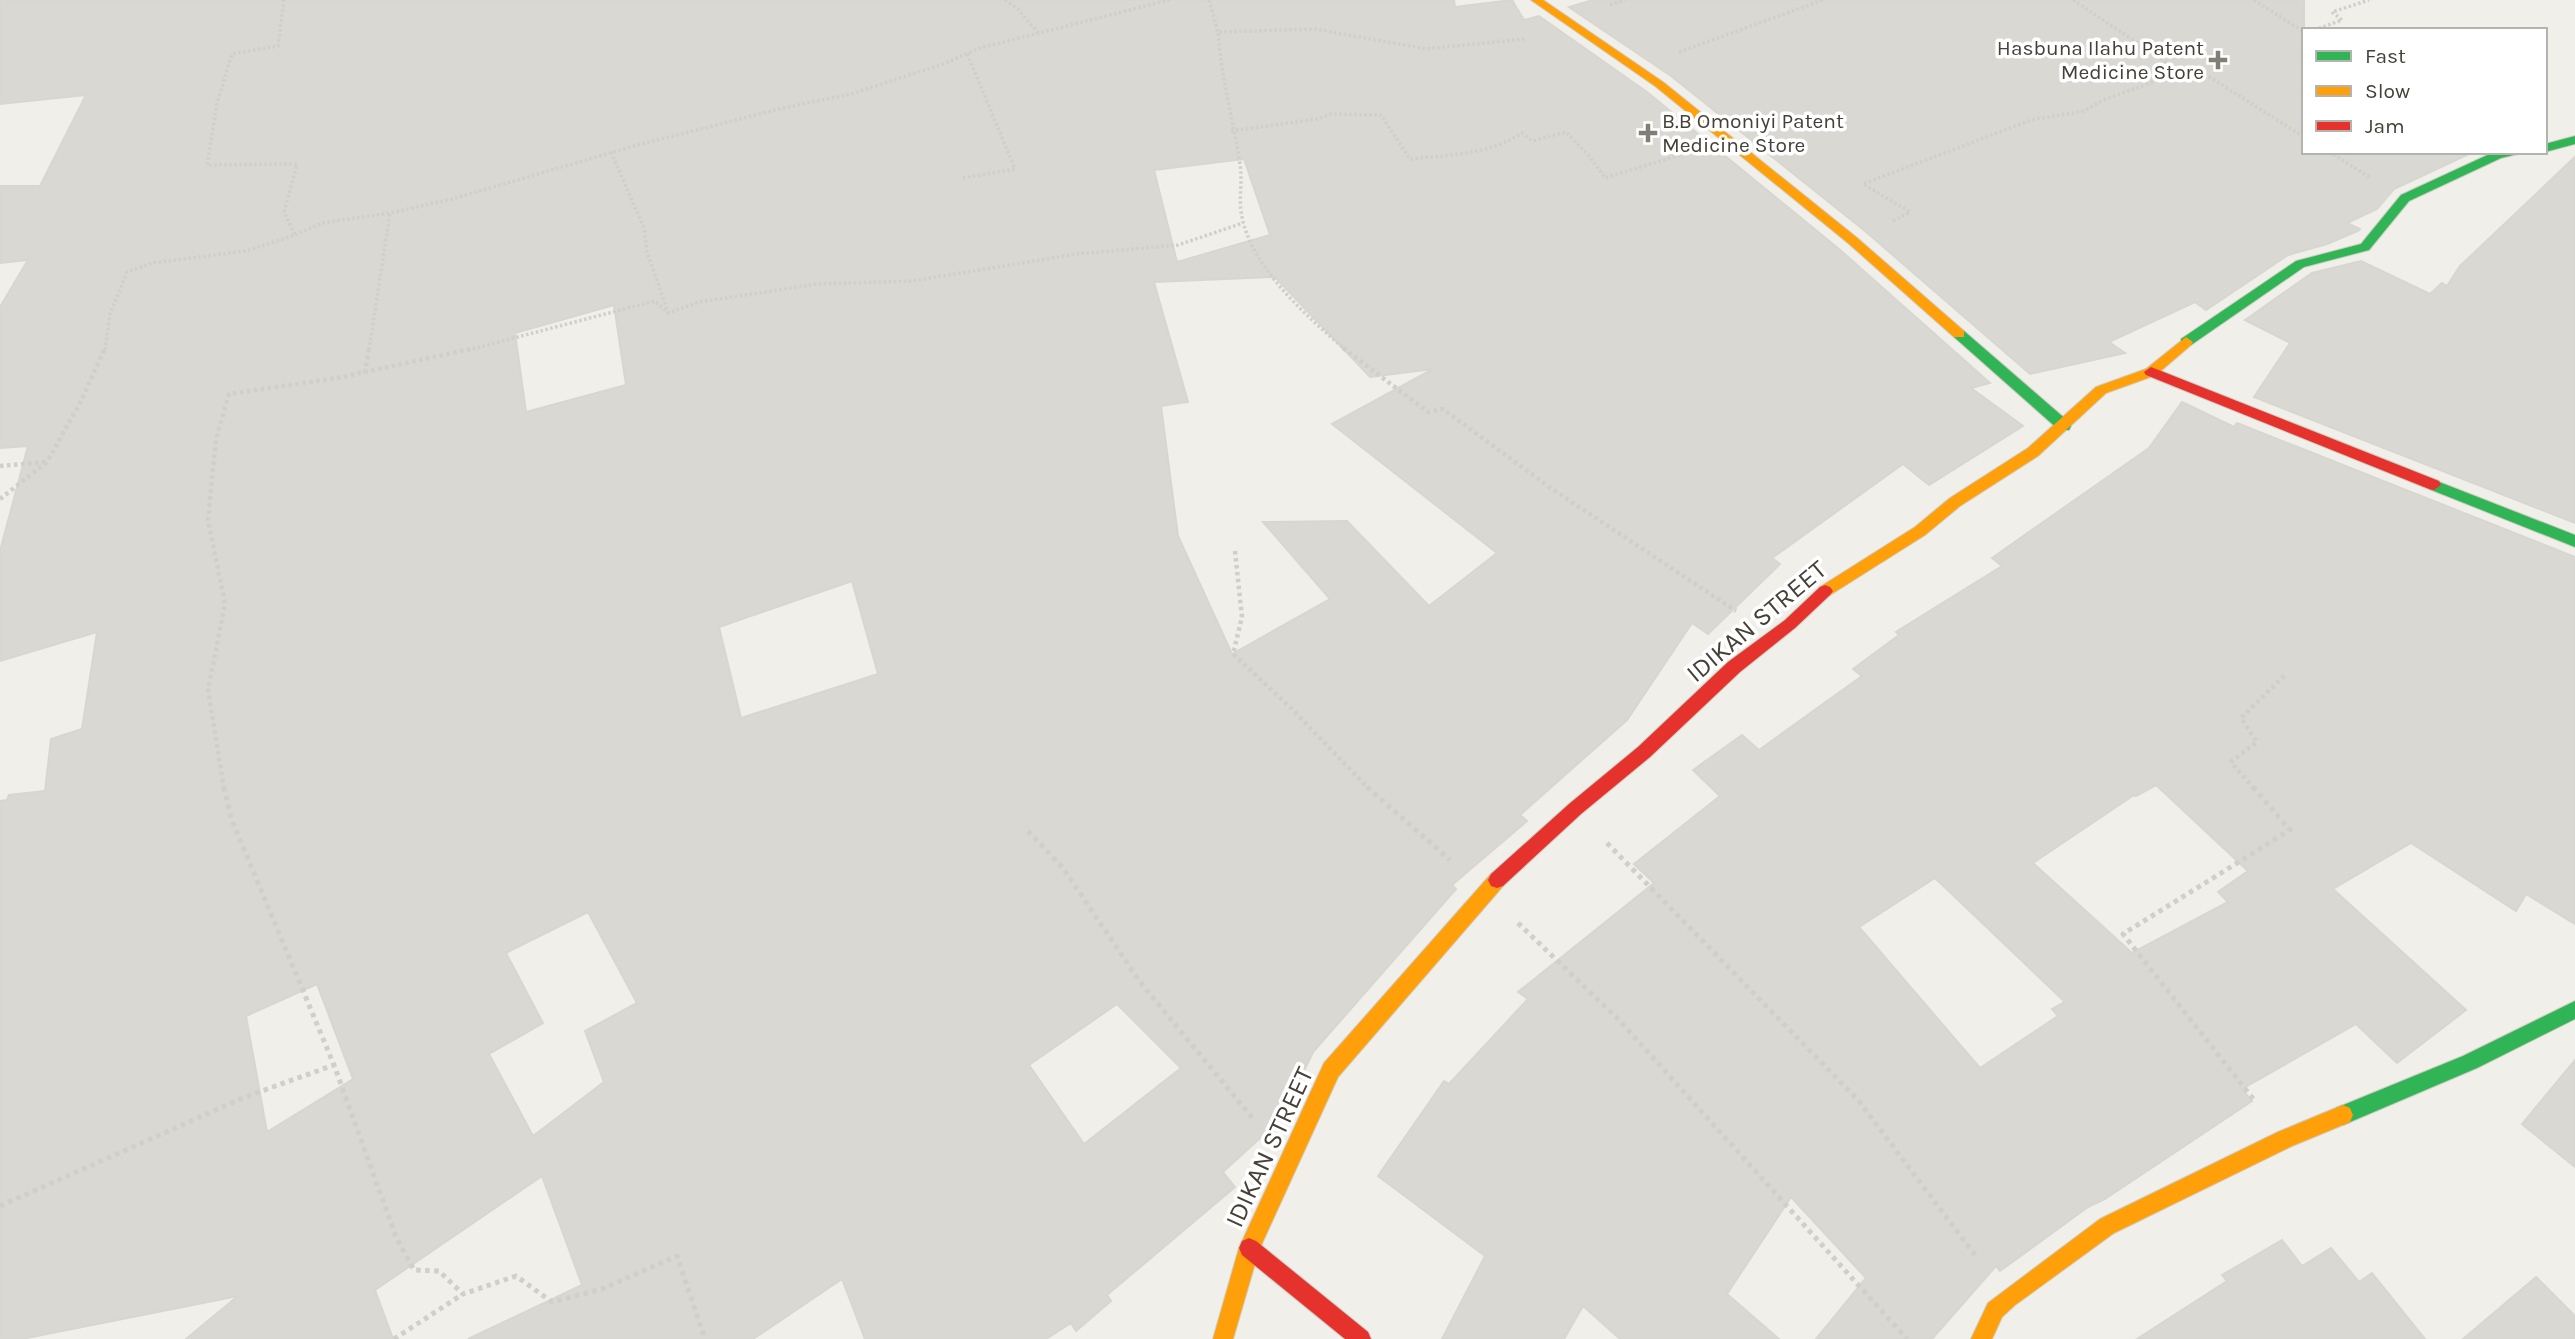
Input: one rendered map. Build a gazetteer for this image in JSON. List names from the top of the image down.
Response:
{
  "streets": {
    "street": ["IDIKAN STREET"]
  },
  "places": {
    "health": ["Hasbuna Ilahu Patent Medicine Store", "B.B Omoniyi Patent Medicine Store"]
  },
  "legend": ["Fast", "Slow", "Jam"]
}
